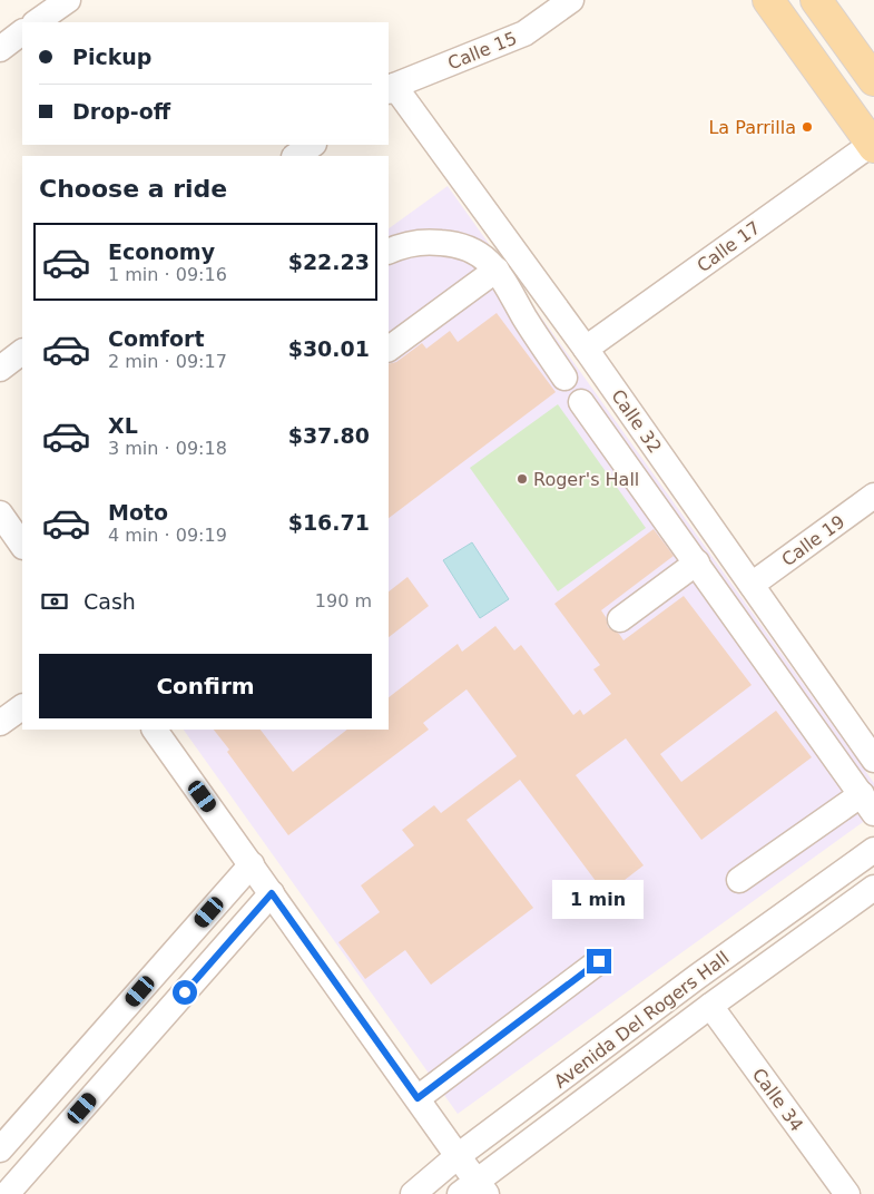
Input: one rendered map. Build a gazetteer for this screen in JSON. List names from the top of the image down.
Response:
{
  "streets": {
    "street": [
      "Calle 15",
      "Calle 17",
      "Calle 32",
      "Calle 19",
      "Avenida Del Rogers Hall",
      "Calle 34"
    ]
  },
  "crossings": [
    ["Calle 15", "Calle 32"],
    ["Calle 17", "Calle 32"],
    ["Calle 32", "Calle 19"],
    ["Avenida Del Rogers Hall", "Calle 34"]
  ],
  "places": ["La Parrilla", "Roger's Hall"],
  "page": {
    "banner": ["Pickup", "Drop-off"],
    "heading": "Choose a ride",
    "list": [
      {
        "name": "Economy",
        "note": "1 min · 09:16",
        "value": "$22.23"
      },
      {
        "name": "Comfort",
        "note": "2 min · 09:17",
        "value": "$30.01"
      },
      {
        "name": "XL",
        "note": "3 min · 09:18",
        "value": "$37.80"
      },
      {
        "name": "Moto",
        "note": "4 min · 09:19",
        "value": "$16.71"
      }
    ],
    "pay": ["Cash", "190 m"],
    "buttons": "Confirm",
    "bubble": "1 min"
  }
}
